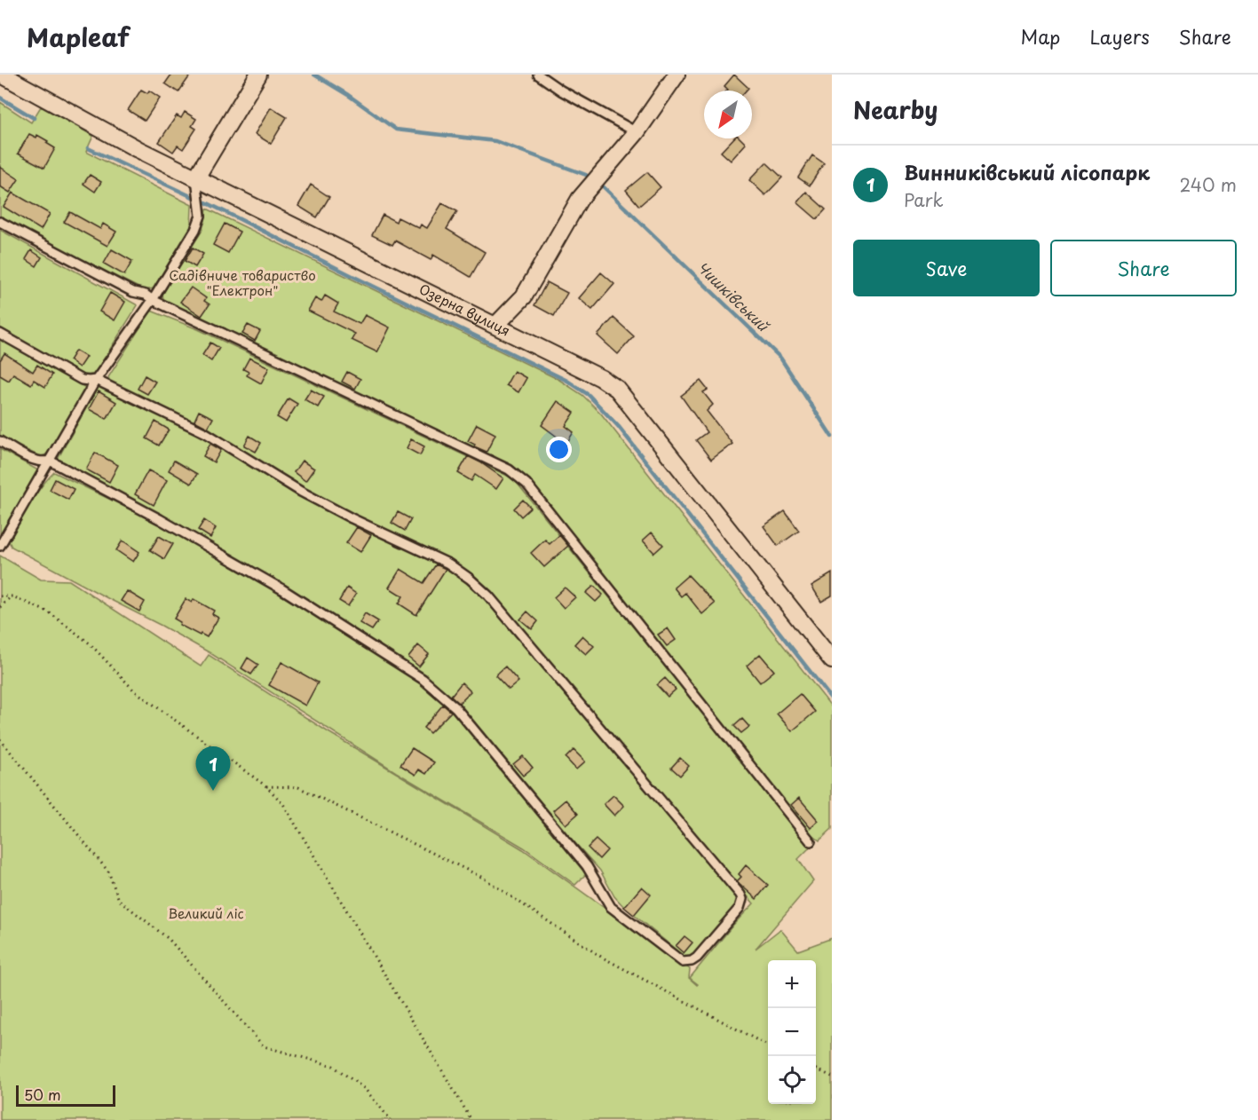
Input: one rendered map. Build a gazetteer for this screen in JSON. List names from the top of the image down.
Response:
{
  "streets": {
    "street": ["Озерна вулиця"]
  },
  "water": ["Чишківський"],
  "parks": ["Садівниче товариство \"Електрон\"", "Великий ліс"],
  "scale_bar": "50 m",
  "north": "bottom left",
  "page": {
    "header": "Mapleaf",
    "nav": ["Map", "Layers", "Share"],
    "heading": "Nearby",
    "list": [
      {
        "mark": "1",
        "name": "Винниківський лісопарк",
        "note": "Park",
        "value": "240 m"
      }
    ],
    "buttons": ["Save", "Share"],
    "pins": "1",
    "map_buttons": ["+", "−"],
    "scale": "50 m"
  }
}
